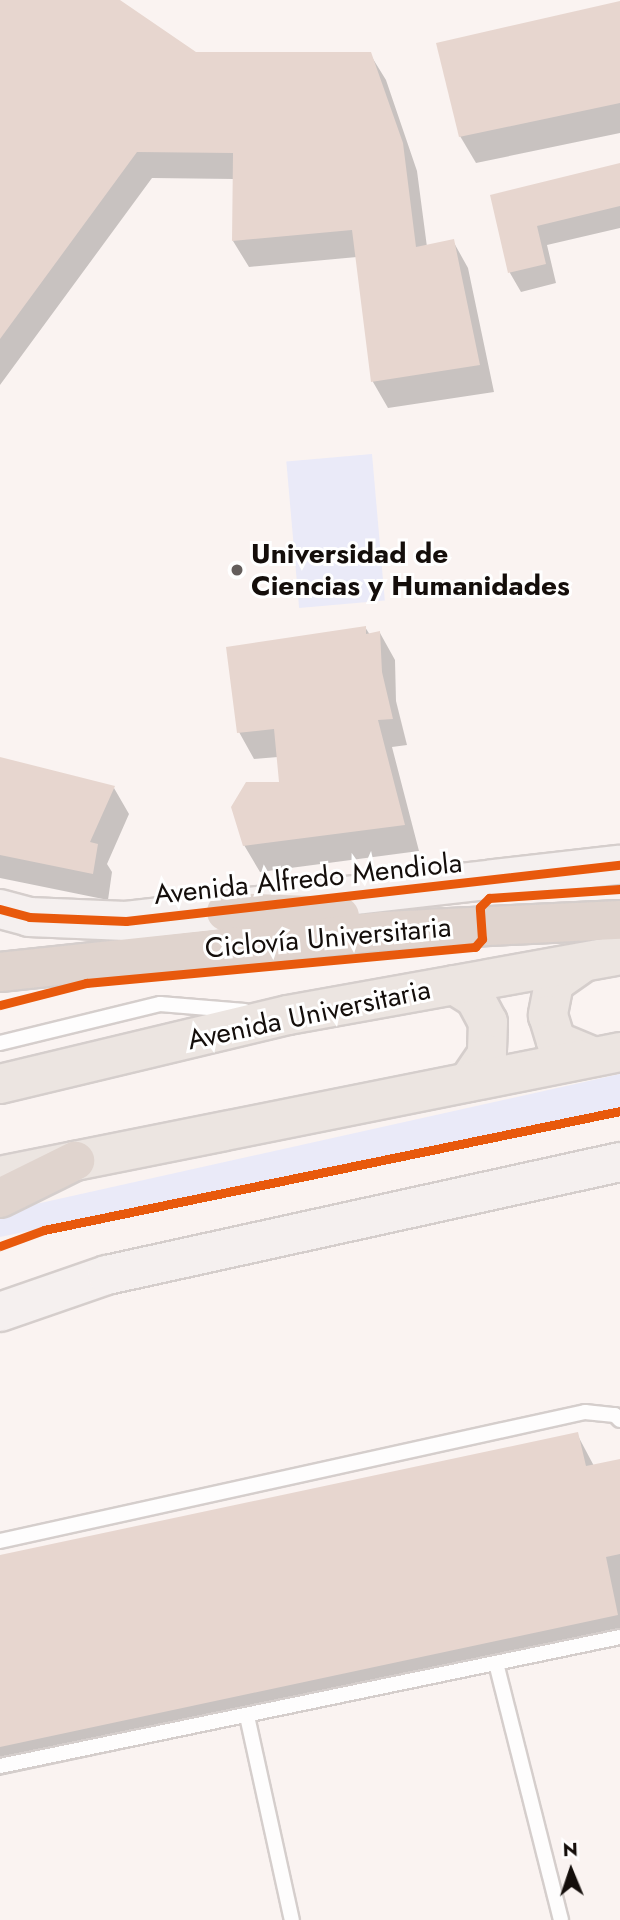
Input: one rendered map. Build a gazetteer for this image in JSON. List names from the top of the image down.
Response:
{
  "streets": {
    "main road": ["Avenida Alfredo Mendiola", "Avenida Universitaria"],
    "cycle path": ["Ciclovía Universitaria"]
  },
  "places": ["Universidad de Ciencias y Humanidades"],
  "north": "top"
}
